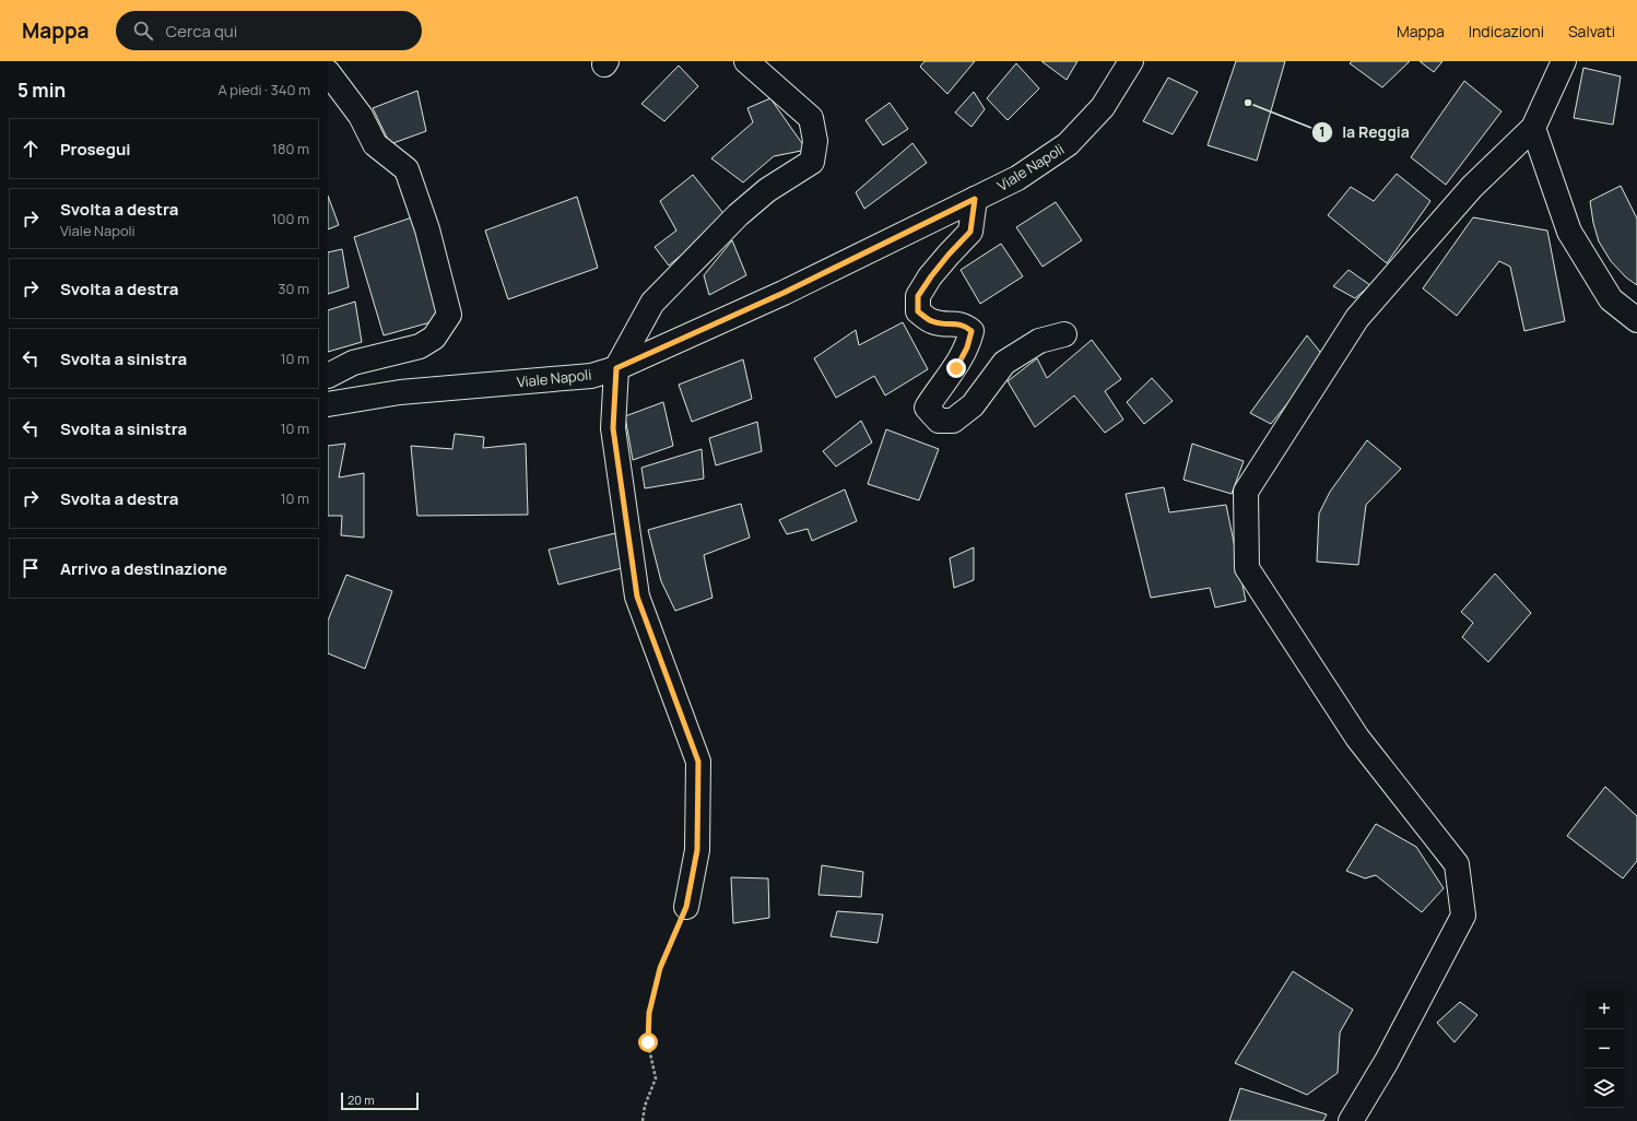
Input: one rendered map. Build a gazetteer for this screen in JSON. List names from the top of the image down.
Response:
{
  "streets": {
    "street": ["Viale Napoli"]
  },
  "places": ["la Reggia"],
  "scale_bar": "20 m",
  "page": {
    "header": "Mappa",
    "search": "Cerca qui",
    "nav": ["Mappa", "Indicazioni", "Salvati"],
    "heading": ["5 min", "A piedi · 340 m"],
    "list": [
      ["Prosegui", "180 m"],
      ["Svolta a destra", "Viale Napoli", "100 m"],
      ["Svolta a destra", "30 m"],
      ["Svolta a sinistra", "10 m"],
      ["Svolta a sinistra", "10 m"],
      ["Svolta a destra", "10 m"],
      "Arrivo a destinazione"
    ],
    "map_buttons": ["+", "−"],
    "scale": "20 m"
  }
}
